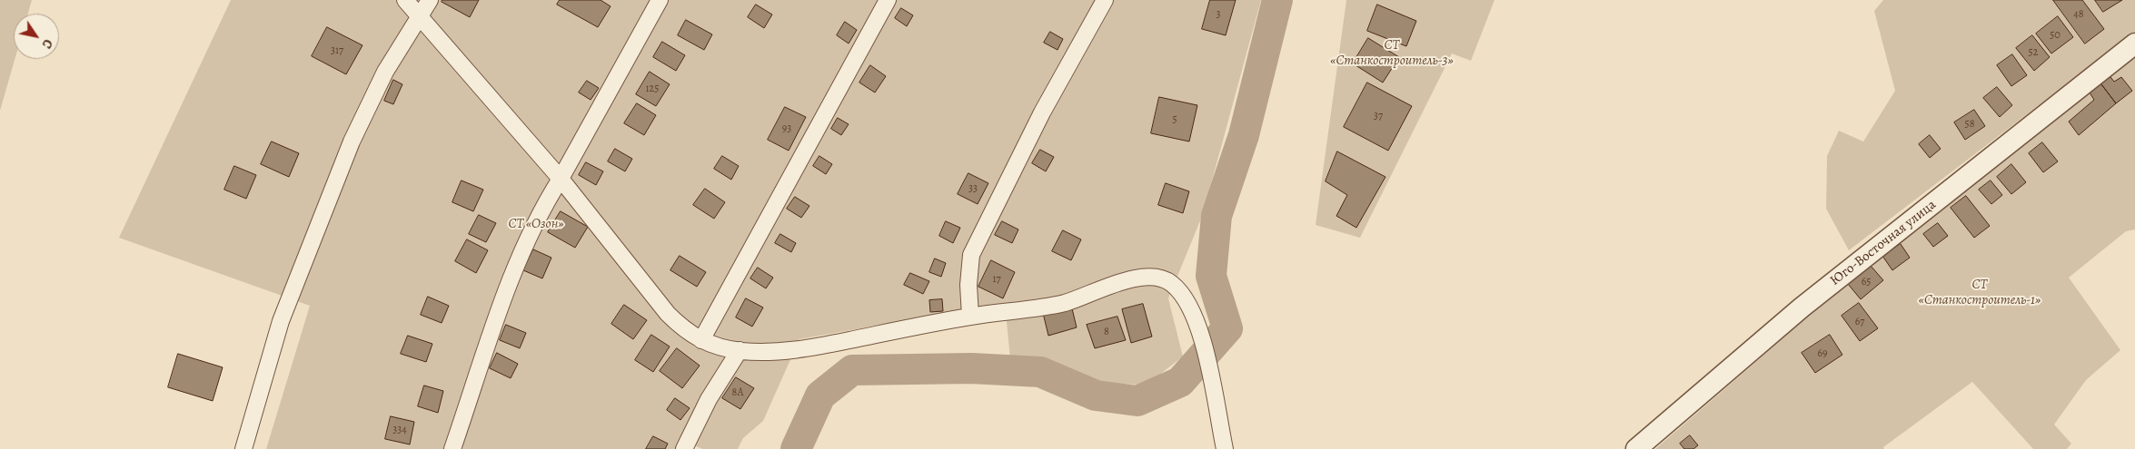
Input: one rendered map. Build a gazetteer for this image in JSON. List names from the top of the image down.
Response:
{
  "streets": {
    "street": ["Юго-Восточная улица"]
  },
  "parks": ["СТ «Станкостроитель-3»", "СТ «Озон»", "СТ «Станкостроитель-1»"],
  "house_numbers": [
    "3",
    "48",
    "50",
    "317",
    "52",
    "125",
    "37",
    "5",
    "58",
    "93",
    "33",
    "17",
    "65",
    "67",
    "8",
    "69",
    "8А",
    "334"
  ],
  "north": "bottom right"
}
